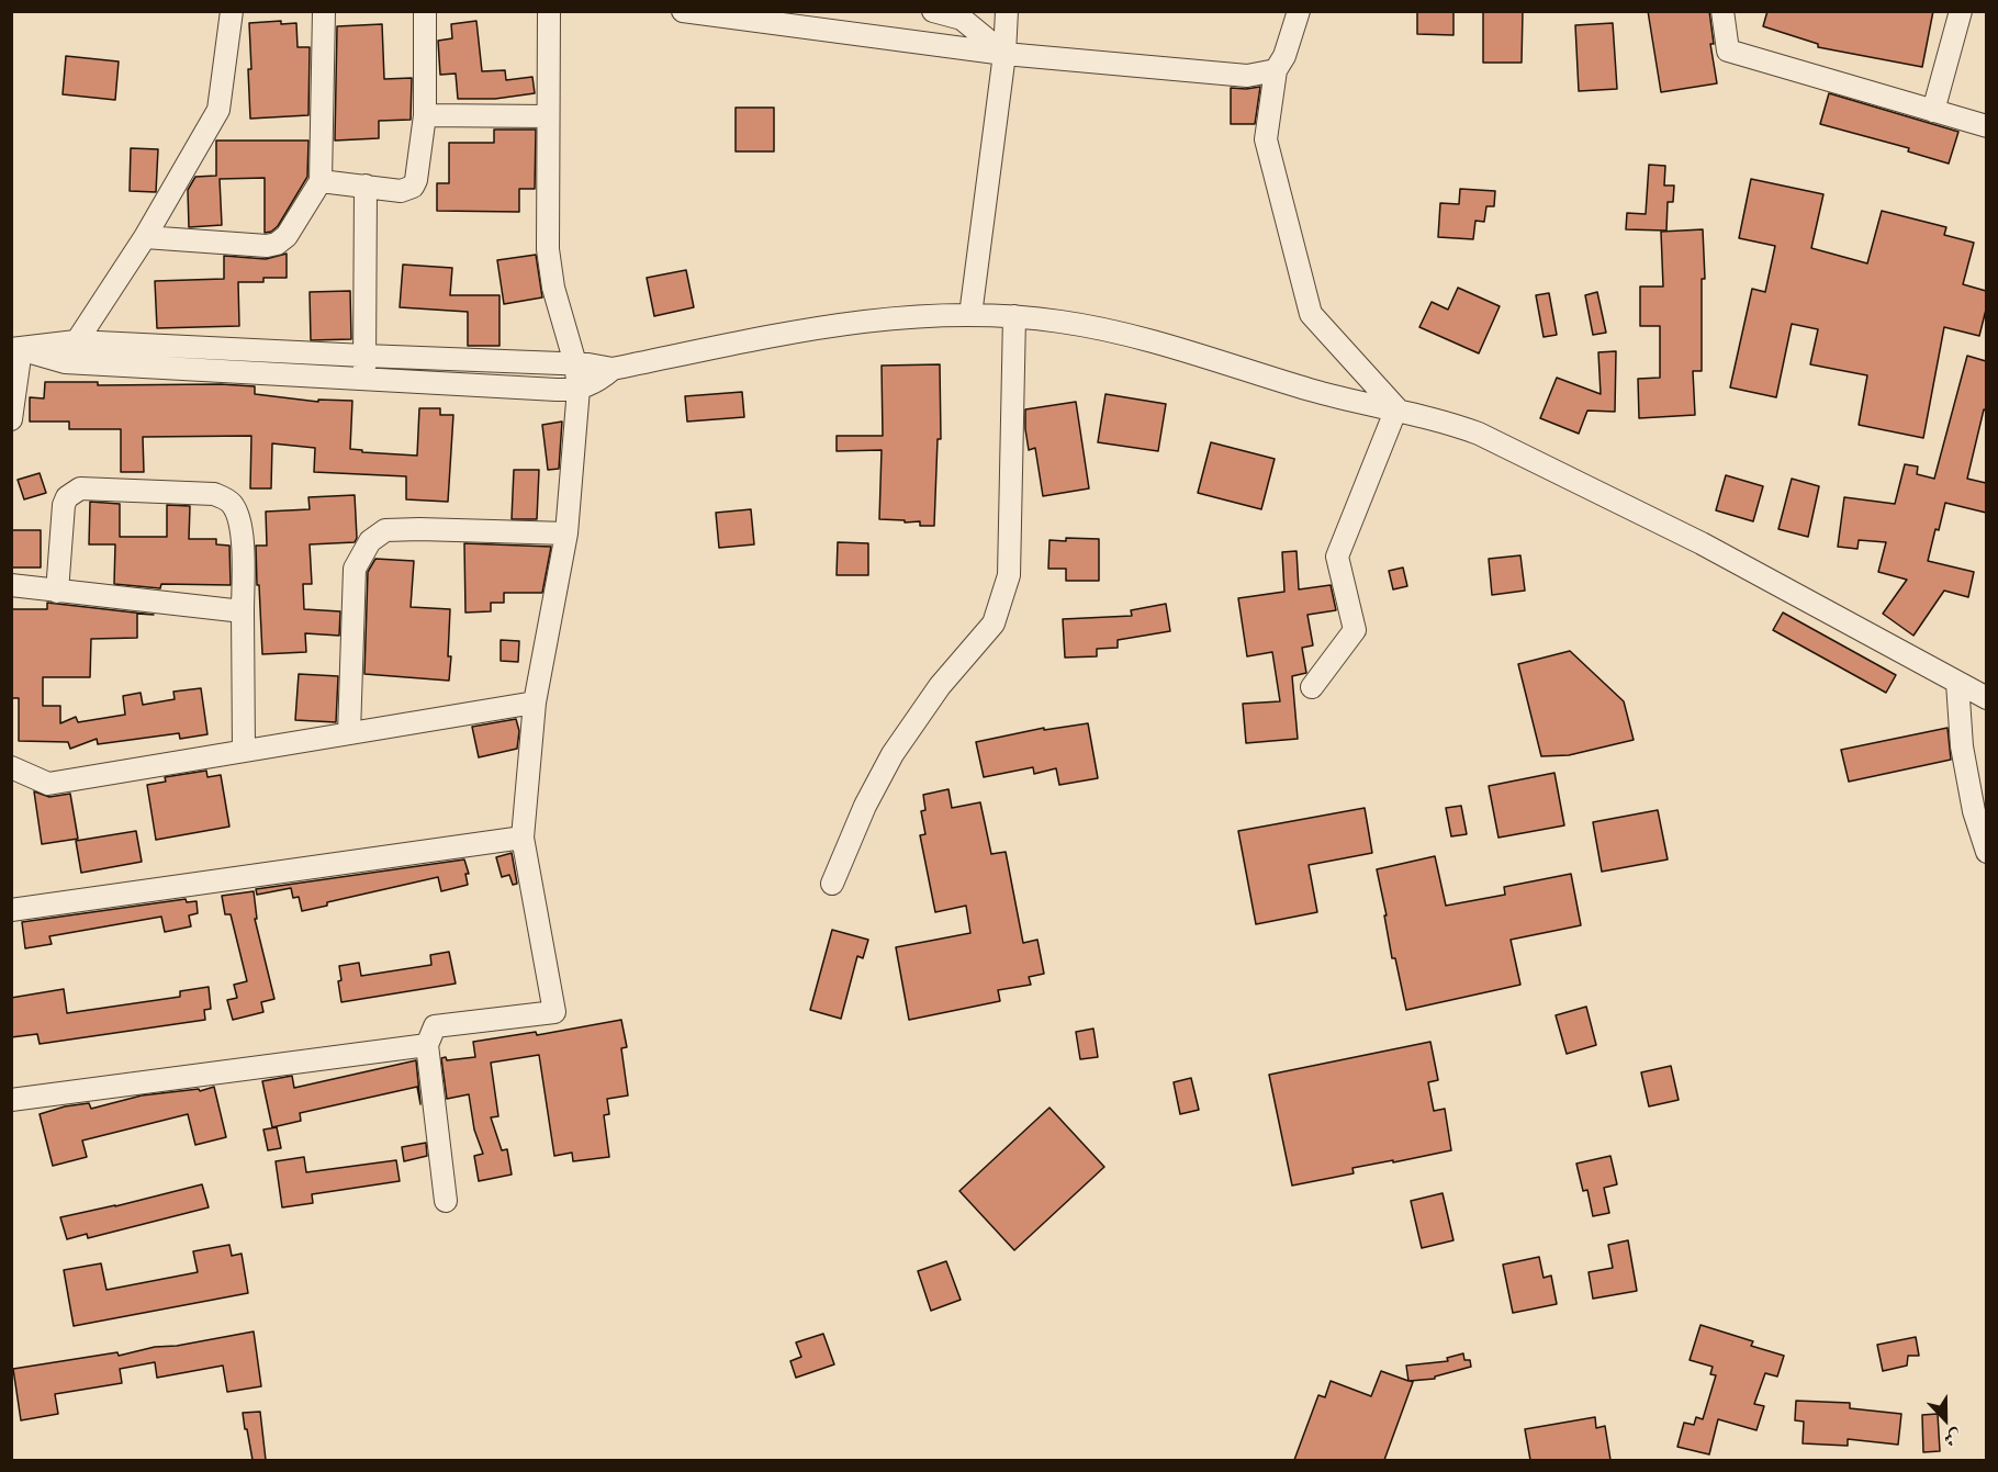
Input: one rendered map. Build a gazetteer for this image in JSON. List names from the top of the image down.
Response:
{
  "north": "bottom"
}
